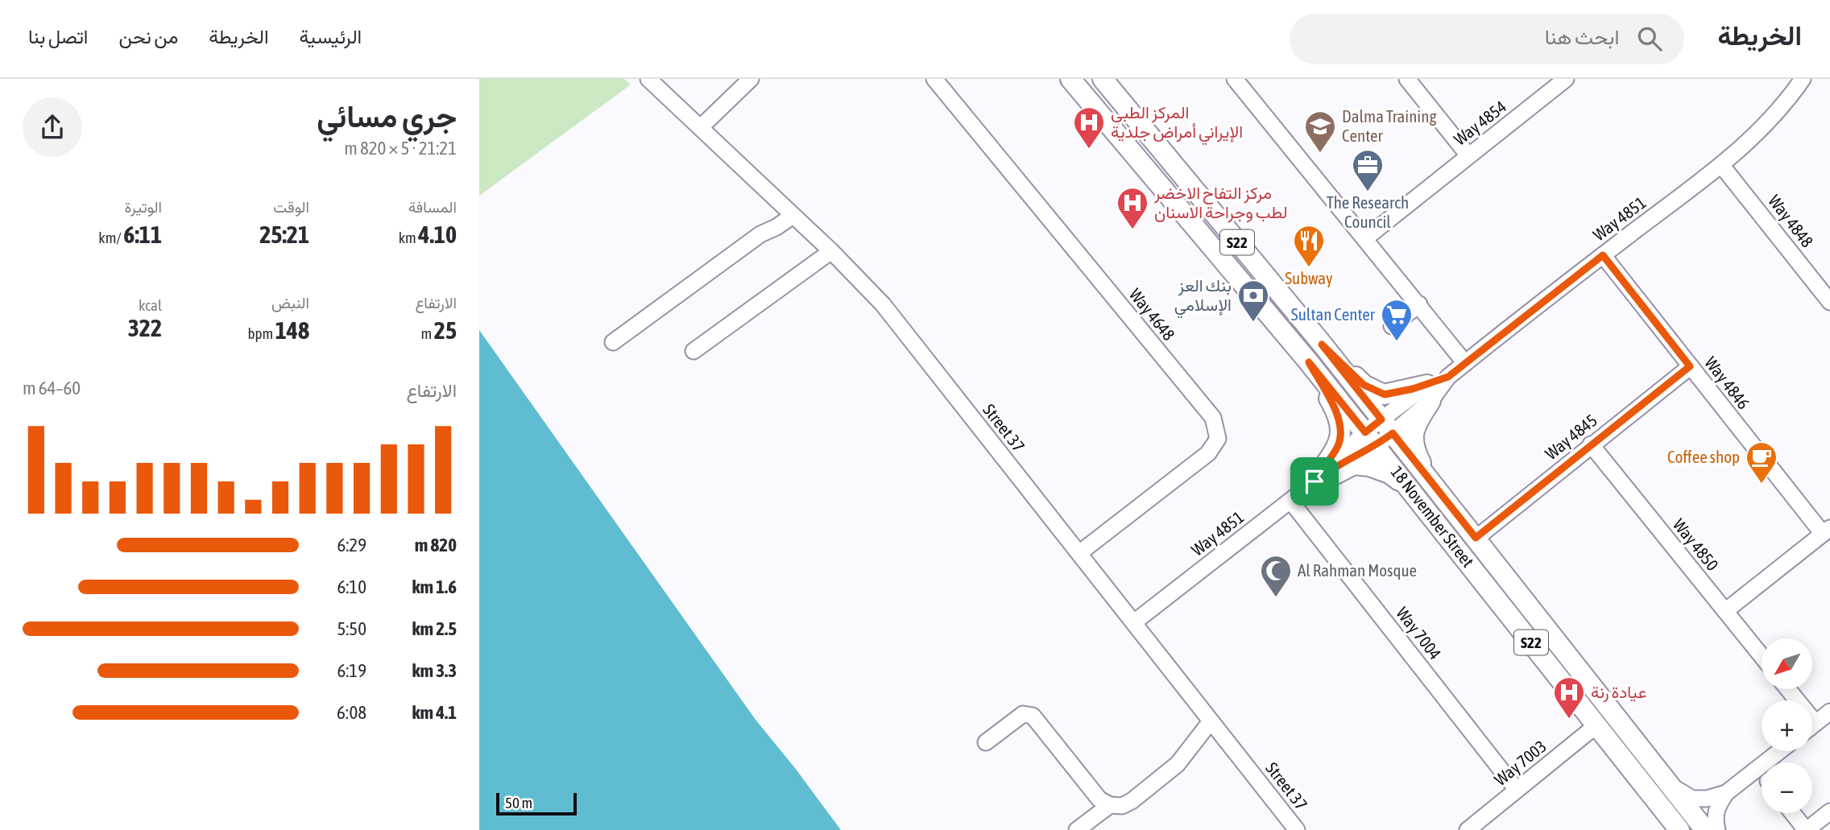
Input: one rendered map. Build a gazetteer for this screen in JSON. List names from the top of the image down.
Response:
{
  "streets": {
    "main road": ["S22", "18 November Street"],
    "street": [
      "Way 4854",
      "Way 4851",
      "Way 4848",
      "Way 4648",
      "Way 4846",
      "Street 37",
      "Way 4845",
      "Way 4850",
      "Way 7004",
      "Way 7003"
    ]
  },
  "crossings": [
    ["Way 4851", "Way 4848"],
    ["Way 4851", "Way 4846"],
    ["Way 4851", "Street 37"],
    ["Way 4851", "18 November Street"],
    ["Way 4851", "Way 7004"],
    ["Way 4648", "Street 37"],
    ["Way 4846", "Way 4845"],
    ["Way 4845", "18 November Street"],
    ["Way 4845", "Way 4850"],
    ["18 November Street", "Way 7003"],
    ["Way 7004", "Way 7003"]
  ],
  "places": {
    "hospital": ["المركز الطبي الإيراني أمراض جلدية", "مركز التفاح الاخضر لطب وجراحة الاسنان", "عيادة رنة"],
    "school or university": ["Dalma Training Center"],
    "office": ["The Research Council"],
    "restaurant": ["Subway"],
    "bank": ["بنك العز الإسلامي"],
    "supermarket": ["Sultan Center"],
    "cafe": ["Coffee shop"],
    "mosque": ["Al Rahman Mosque"]
  },
  "scale_bar": "50 m",
  "north": "bottom left",
  "page": {
    "header": "الخريطة",
    "search": "ابحث هنا",
    "nav": [
      "الرئيسية",
      "الخريطة",
      "من نحن",
      "اتصل بنا"
    ],
    "heading": ["جري مسائي", "21:21 · 5 × 820 m"],
    "stats": [
      ["المسافة", "4.10 km"],
      ["الوقت", "25:21"],
      ["الوتيرة", "6:11 /km"],
      ["الارتفاع", "25 m"],
      ["النبض", "148 bpm"],
      ["kcal", "322"]
    ],
    "chart": ["الارتفاع", "60–64 m"],
    "list": [
      {
        "name": "820 m",
        "note": "6:29"
      },
      {
        "name": "1.6 km",
        "note": "6:10"
      },
      {
        "name": "2.5 km",
        "note": "5:50"
      },
      {
        "name": "3.3 km",
        "note": "6:19"
      },
      {
        "name": "4.1 km",
        "note": "6:08"
      }
    ],
    "map_buttons": ["+", "−"],
    "scale": "50 m"
  }
}
